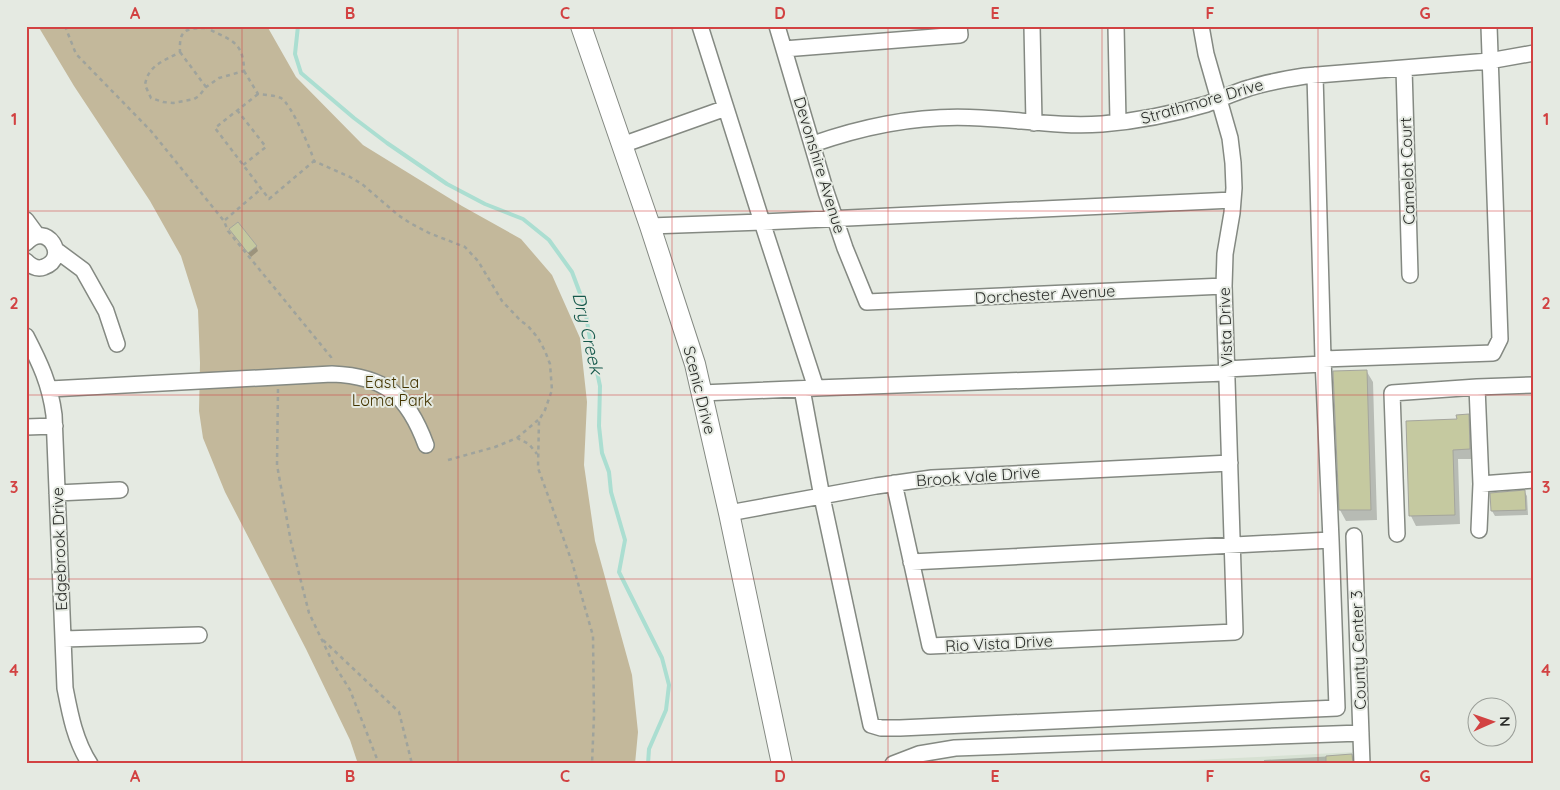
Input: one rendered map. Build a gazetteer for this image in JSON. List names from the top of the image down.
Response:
{
  "streets": {
    "main road": ["Scenic Drive"],
    "street": [
      "Strathmore Drive",
      "Devonshire Avenue",
      "Camelot Court",
      "Dorchester Avenue",
      "Vista Drive",
      "Brook Vale Drive",
      "Edgebrook Drive",
      "Rio Vista Drive",
      "County Center 3"
    ]
  },
  "crossings": [
    ["Strathmore Drive", "Devonshire Avenue"],
    ["Strathmore Drive", "Camelot Court"],
    ["Strathmore Drive", "Vista Drive"],
    ["Devonshire Avenue", "Dorchester Avenue"],
    ["Dorchester Avenue", "Vista Drive"],
    ["Vista Drive", "Brook Vale Drive"],
    ["Vista Drive", "Rio Vista Drive"],
    ["Scenic Drive", "Brook Vale Drive"],
    ["Brook Vale Drive", "Rio Vista Drive"]
  ],
  "water": ["Dry Creek"],
  "parks": ["East La Loma Park"],
  "north": "right",
  "grid": {
    "columns": [
      "A",
      "B",
      "C",
      "D",
      "E",
      "F",
      "G"
    ],
    "rows": [
      "1",
      "2",
      "3",
      "4"
    ]
  }
}
